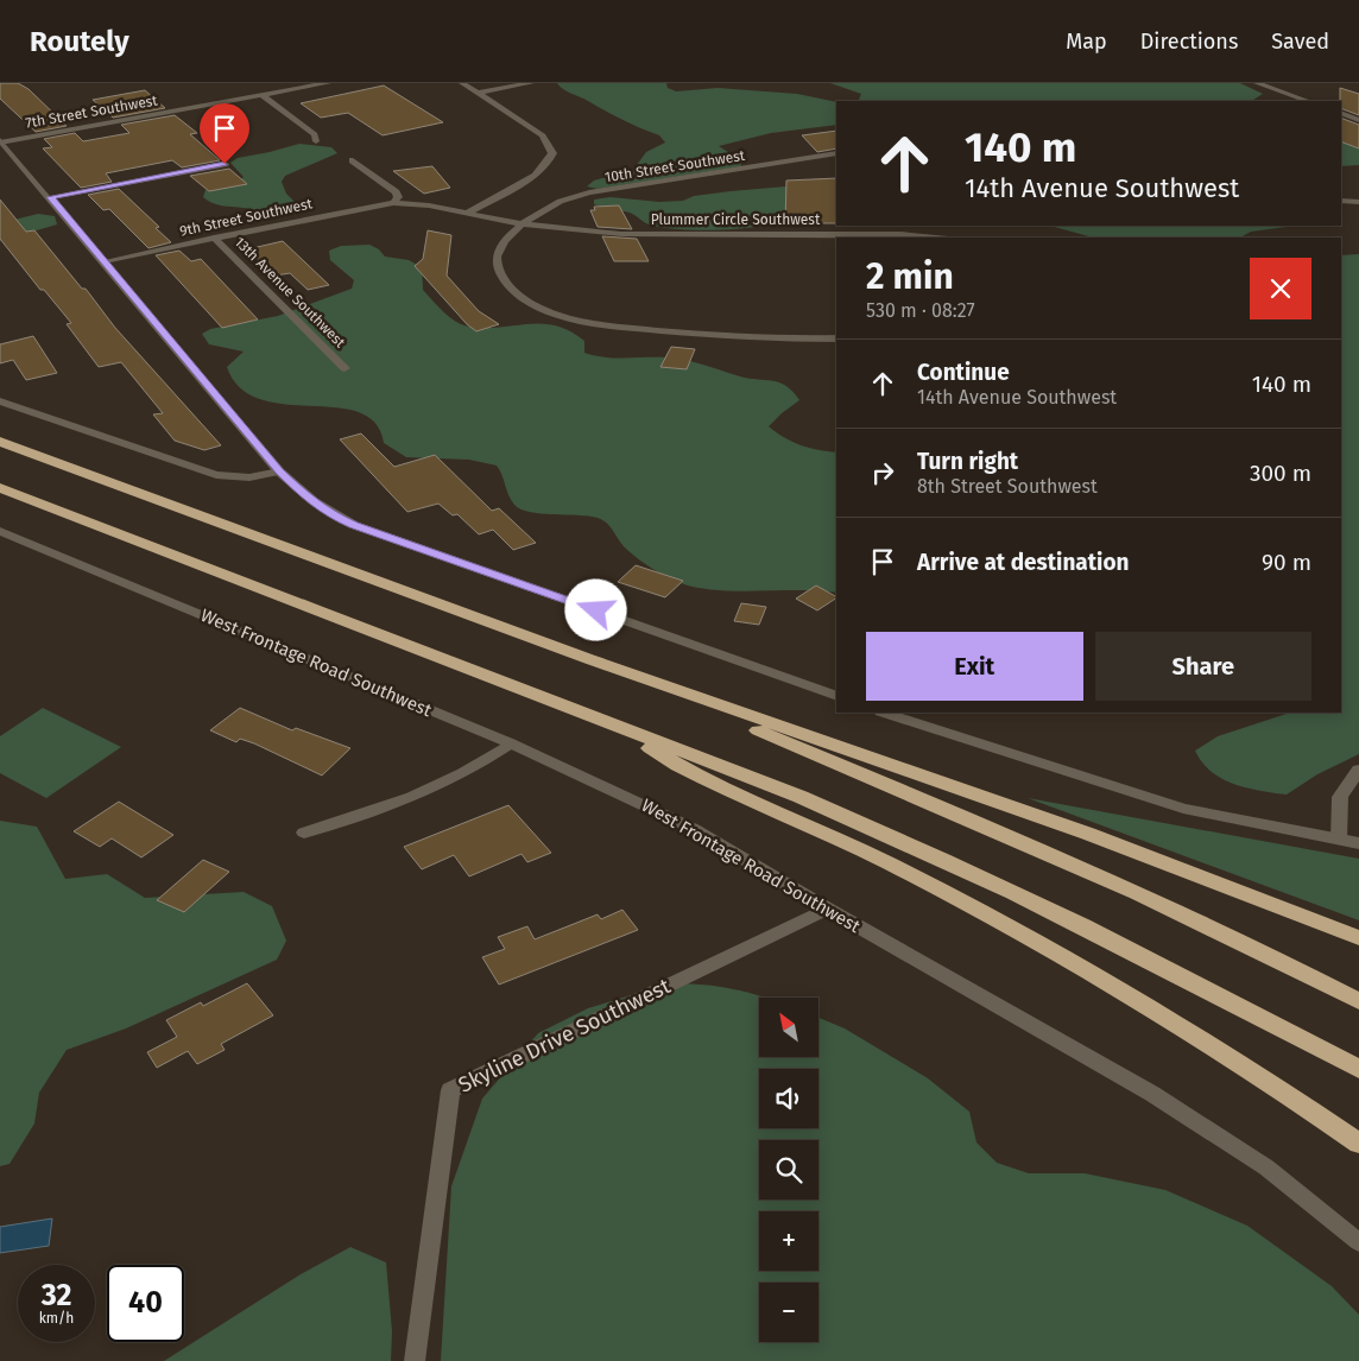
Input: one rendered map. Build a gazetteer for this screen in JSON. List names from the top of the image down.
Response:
{
  "streets": {
    "street": [
      "7th Street Southwest",
      "10th Street Southwest",
      "9th Street Southwest",
      "Plummer Circle Southwest",
      "13th Avenue Southwest",
      "West Frontage Road Southwest",
      "Skyline Drive Southwest"
    ]
  },
  "crossings": [
    ["10th Street Southwest", "Plummer Circle Southwest"],
    ["9th Street Southwest", "Plummer Circle Southwest"],
    ["9th Street Southwest", "13th Avenue Southwest"],
    ["West Frontage Road Southwest", "Skyline Drive Southwest"]
  ],
  "north": "top left",
  "page": {
    "header": "Routely",
    "nav": ["Map", "Directions", "Saved"],
    "turn": ["140 m", "14th Avenue Southwest"],
    "heading": ["2 min", "530 m · 08:27"],
    "list": [
      {
        "name": "Continue",
        "note": "14th Avenue Southwest",
        "value": "140 m"
      },
      {
        "name": "Turn right",
        "note": "8th Street Southwest",
        "value": "300 m"
      },
      {
        "name": "Arrive at destination",
        "value": "90 m"
      }
    ],
    "buttons": ["Exit", "Share"],
    "map_buttons": ["+", "−"],
    "speed": "32 km/h",
    "limit": "40"
  }
}
